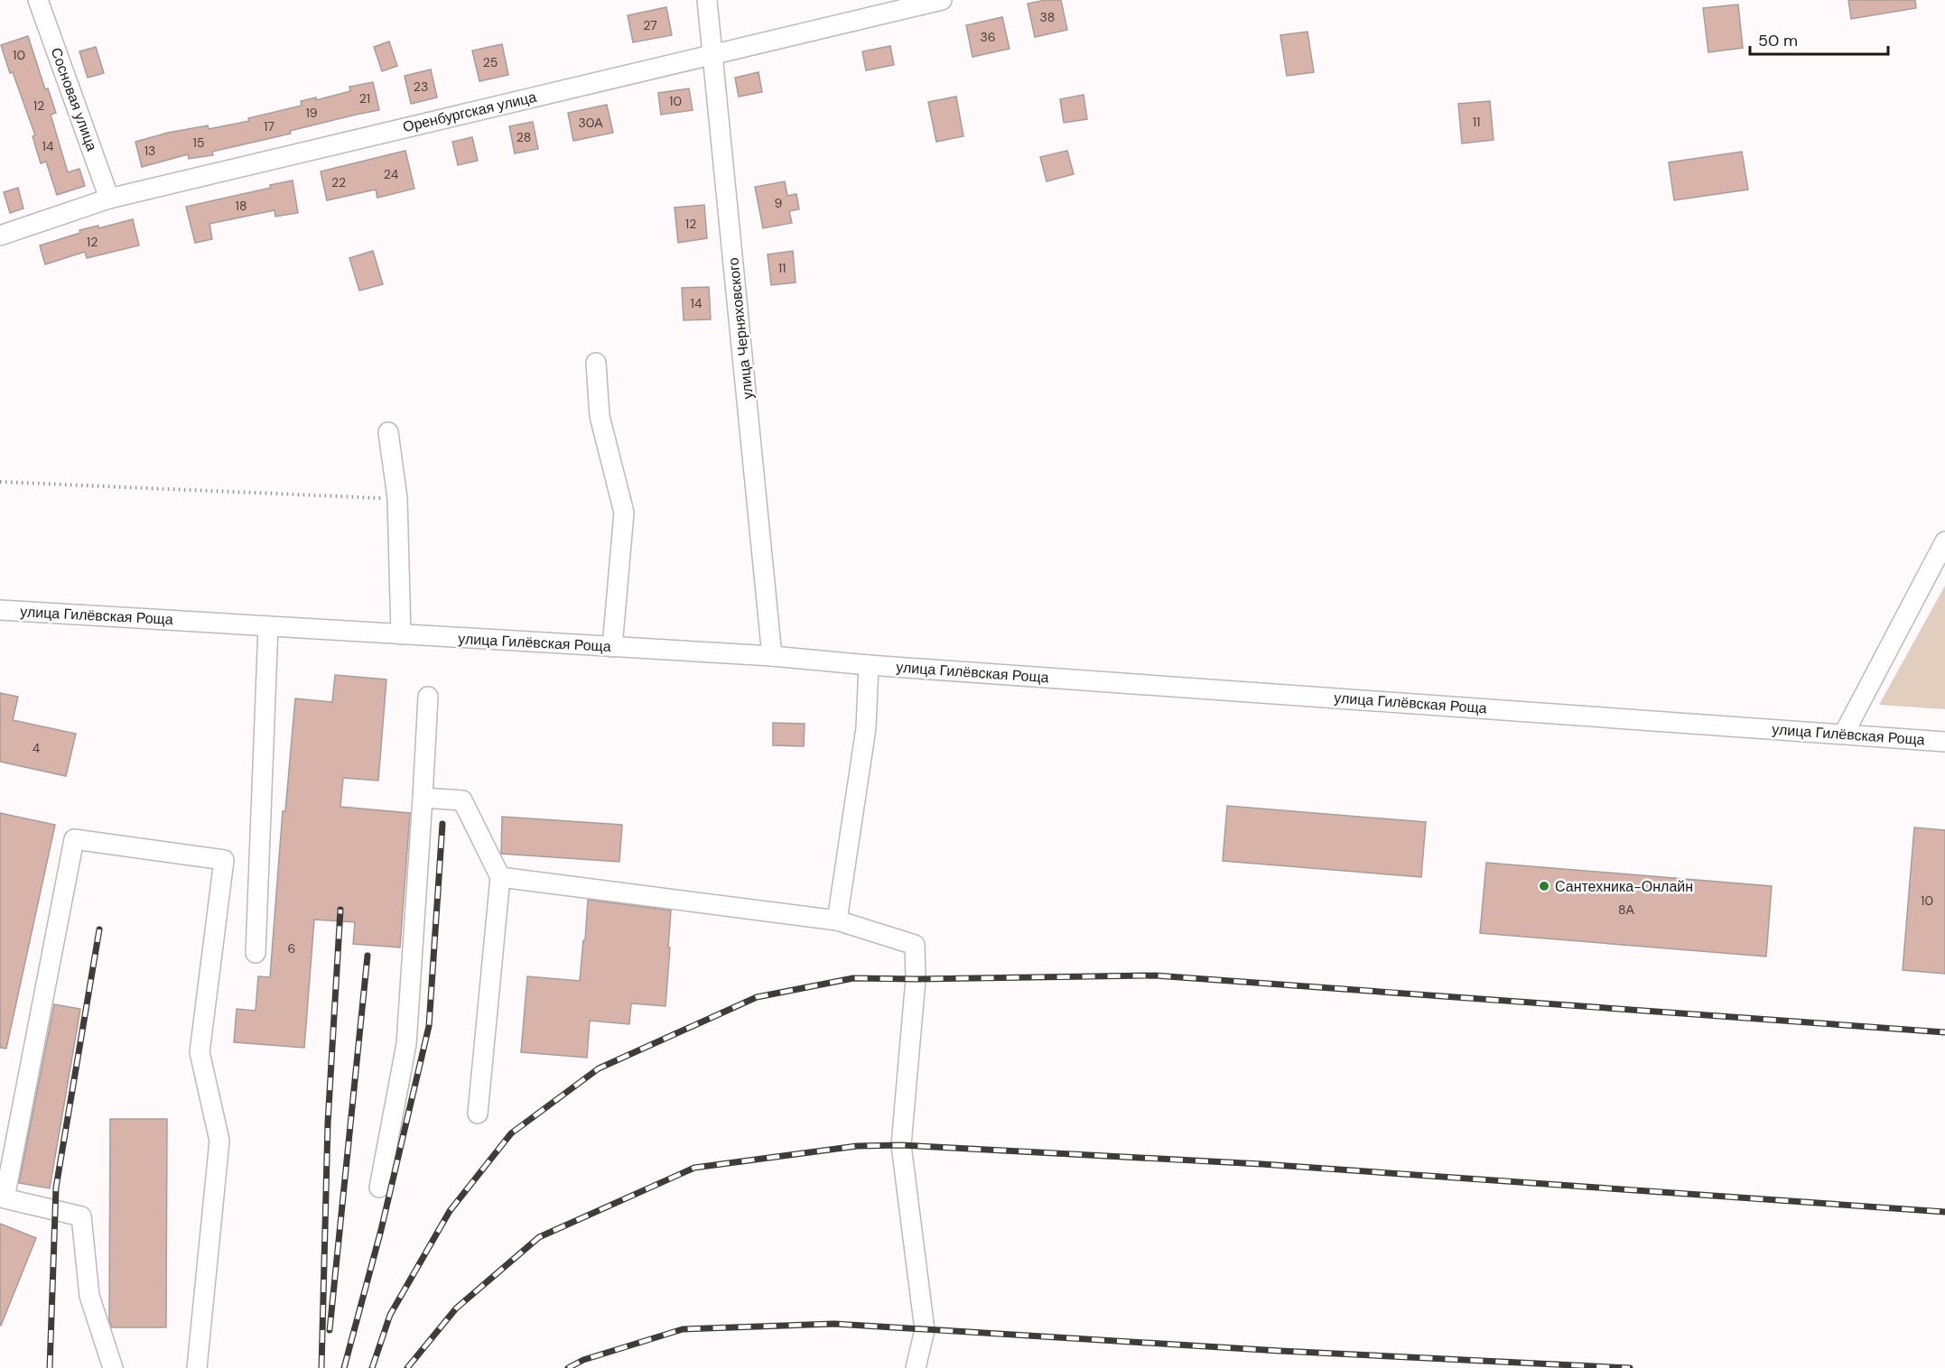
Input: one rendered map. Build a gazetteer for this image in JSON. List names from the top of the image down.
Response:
{
  "streets": {
    "street": [
      "Сосновая улица",
      "Оренбургская улица",
      "улица Черняховского",
      "улица Гилёвская Роща"
    ]
  },
  "crossings": [
    ["Сосновая улица", "Оренбургская улица"],
    ["Оренбургская улица", "улица Черняховского"],
    ["улица Черняховского", "улица Гилёвская Роща"]
  ],
  "places": ["Сантехника-Онлайн"],
  "house_numbers": [
    "38",
    "27",
    "36",
    "10",
    "25",
    "23",
    "21",
    "10",
    "12",
    "19",
    "11",
    "30А",
    "17",
    "28",
    "15",
    "14",
    "13",
    "24",
    "22",
    "9",
    "18",
    "12",
    "12",
    "11",
    "14",
    "4",
    "10",
    "8А",
    "6"
  ],
  "scale_bar": "50 m"
}
